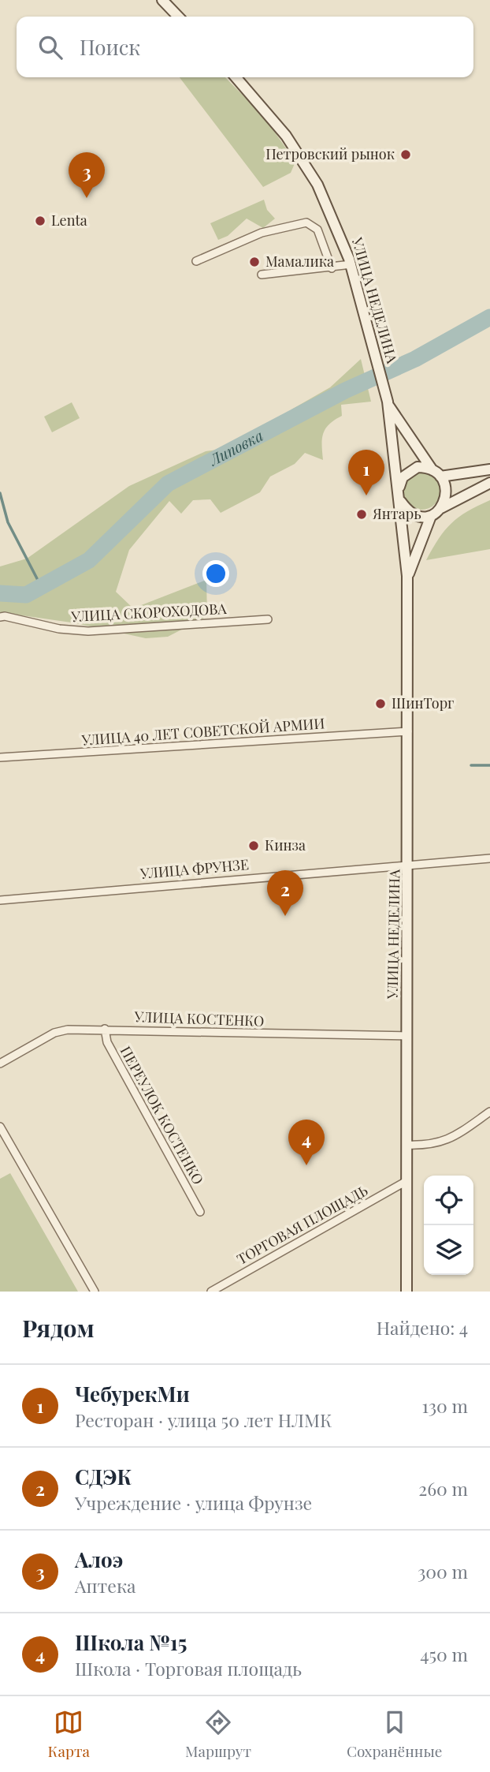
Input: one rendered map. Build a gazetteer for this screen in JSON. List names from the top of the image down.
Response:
{
  "streets": {
    "main road": ["УЛИЦА НЕДЕЛИНА"],
    "street": [
      "УЛИЦА СКОРОХОДОВА",
      "УЛИЦА 40 ЛЕТ СОВЕТСКОЙ АРМИИ",
      "УЛИЦА ФРУНЗЕ",
      "УЛИЦА КОСТЕНКО",
      "ПЕРЕУЛОК КОСТЕНКО",
      "ТОРГОВАЯ ПЛОЩАДЬ"
    ]
  },
  "crossings": [
    ["УЛИЦА НЕДЕЛИНА", "УЛИЦА 40 ЛЕТ СОВЕТСКОЙ АРМИИ"],
    ["УЛИЦА НЕДЕЛИНА", "УЛИЦА ФРУНЗЕ"],
    ["УЛИЦА НЕДЕЛИНА", "УЛИЦА КОСТЕНКО"],
    ["УЛИЦА НЕДЕЛИНА", "ТОРГОВАЯ ПЛОЩАДЬ"],
    ["УЛИЦА КОСТЕНКО", "ПЕРЕУЛОК КОСТЕНКО"]
  ],
  "water": ["Липовка"],
  "places": [
    "Петровский рынок",
    "Lenta",
    "Мамалика",
    "Янтарь",
    "ШинТорг",
    "Кинза"
  ],
  "page": {
    "search": "Поиск",
    "pins": [
      "3",
      "1",
      "2",
      "4"
    ],
    "heading": ["Рядом", "Найдено: 4"],
    "list": [
      {
        "mark": "1",
        "name": "ЧебурекМи",
        "note": "Ресторан · улица 50 лет НЛМК",
        "value": "130 m"
      },
      {
        "mark": "2",
        "name": "СДЭК",
        "note": "Учреждение · улица Фрунзе",
        "value": "260 m"
      },
      {
        "mark": "3",
        "name": "Алоэ",
        "note": "Аптека",
        "value": "300 m"
      },
      {
        "mark": "4",
        "name": "Школа №15",
        "note": "Школа · Торговая площадь",
        "value": "450 m"
      }
    ],
    "nav": ["Карта", "Маршрут", "Сохранённые"]
  }
}
